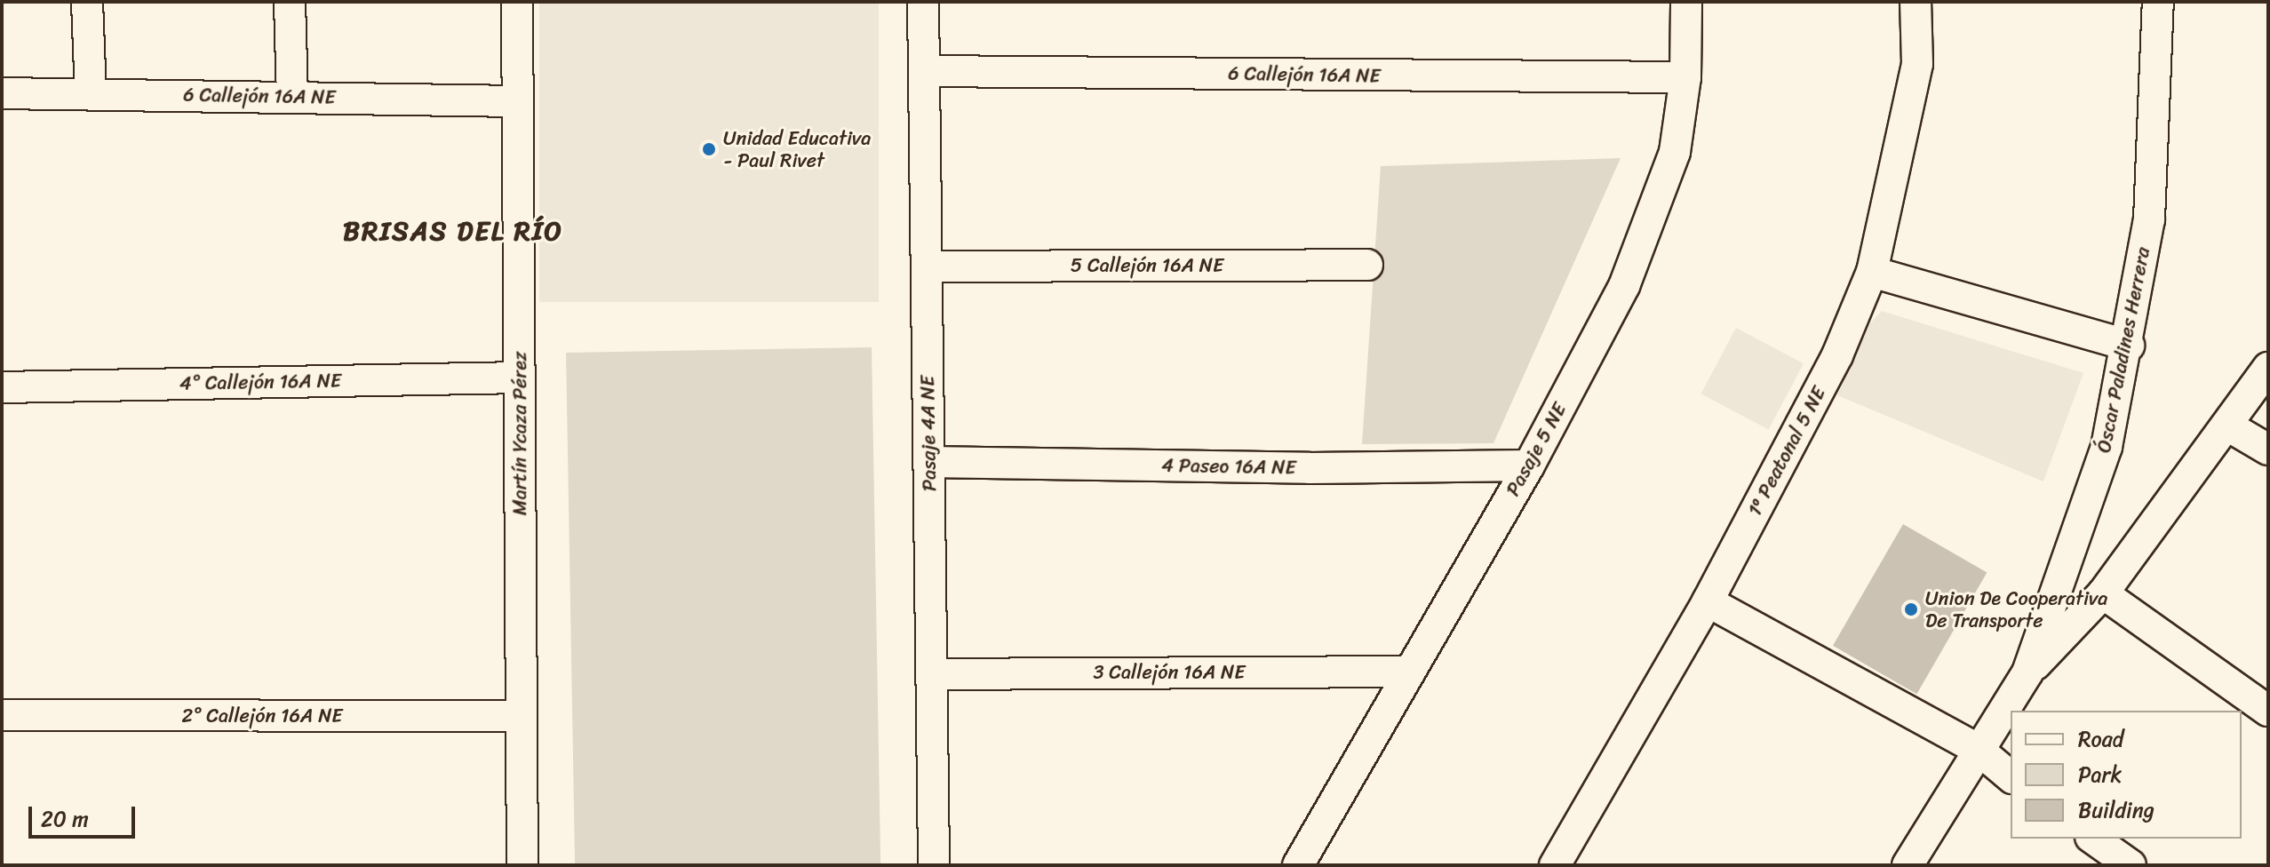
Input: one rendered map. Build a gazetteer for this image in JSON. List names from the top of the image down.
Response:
{
  "streets": {
    "street": [
      "6 Callejón 16A NE",
      "5 Callejón 16A NE",
      "Óscar Paladines Herrera",
      "4° Callejón 16A NE",
      "Martín Ycaza Pérez",
      "Pasaje 4A NE",
      "Pasaje 5 NE",
      "1º Peatonal 5 NE",
      "4 Paseo 16A NE",
      "3 Callejón 16A NE",
      "2° Callejón 16A NE"
    ]
  },
  "crossings": [
    ["6 Callejón 16A NE", "Martín Ycaza Pérez"],
    ["6 Callejón 16A NE", "Pasaje 4A NE"],
    ["6 Callejón 16A NE", "Pasaje 5 NE"],
    ["5 Callejón 16A NE", "Pasaje 4A NE"],
    ["4° Callejón 16A NE", "Martín Ycaza Pérez"],
    ["Martín Ycaza Pérez", "2° Callejón 16A NE"],
    ["Pasaje 4A NE", "4 Paseo 16A NE"],
    ["Pasaje 4A NE", "3 Callejón 16A NE"],
    ["Pasaje 5 NE", "4 Paseo 16A NE"],
    ["Pasaje 5 NE", "3 Callejón 16A NE"]
  ],
  "districts": ["BRISAS DEL RÍO"],
  "places": ["Unidad Educativa - Paul Rivet", "Union De Cooperativa De Transporte"],
  "legend": ["Road", "Park", "Building"],
  "scale_bar": "20 m"
}
